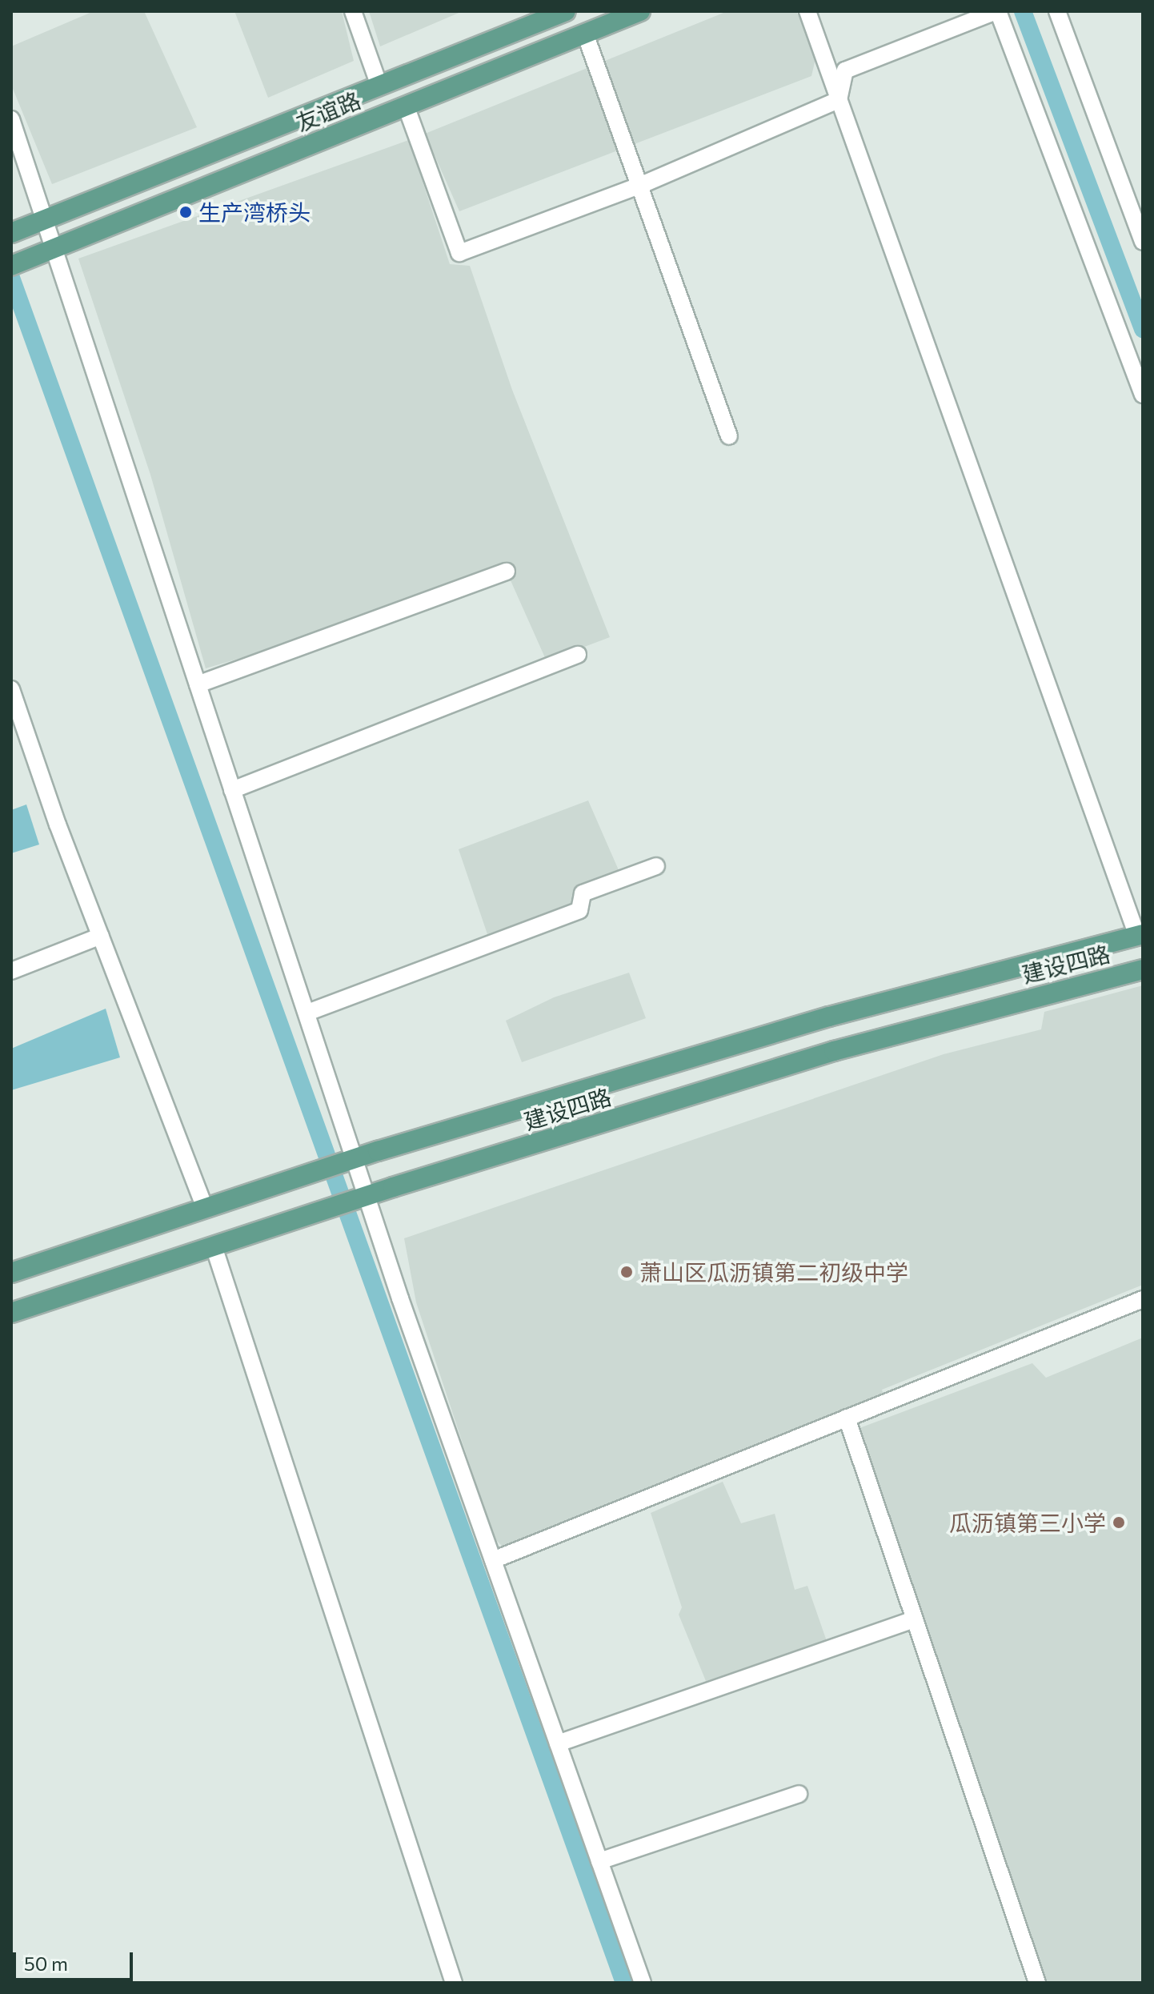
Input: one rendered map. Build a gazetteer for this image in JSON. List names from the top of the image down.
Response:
{
  "streets": {
    "main road": ["友谊路", "建设四路"]
  },
  "places": ["生产湾桥头", "萧山区瓜沥镇第二初级中学", "瓜沥镇第三小学"],
  "scale_bar": "50 m"
}
